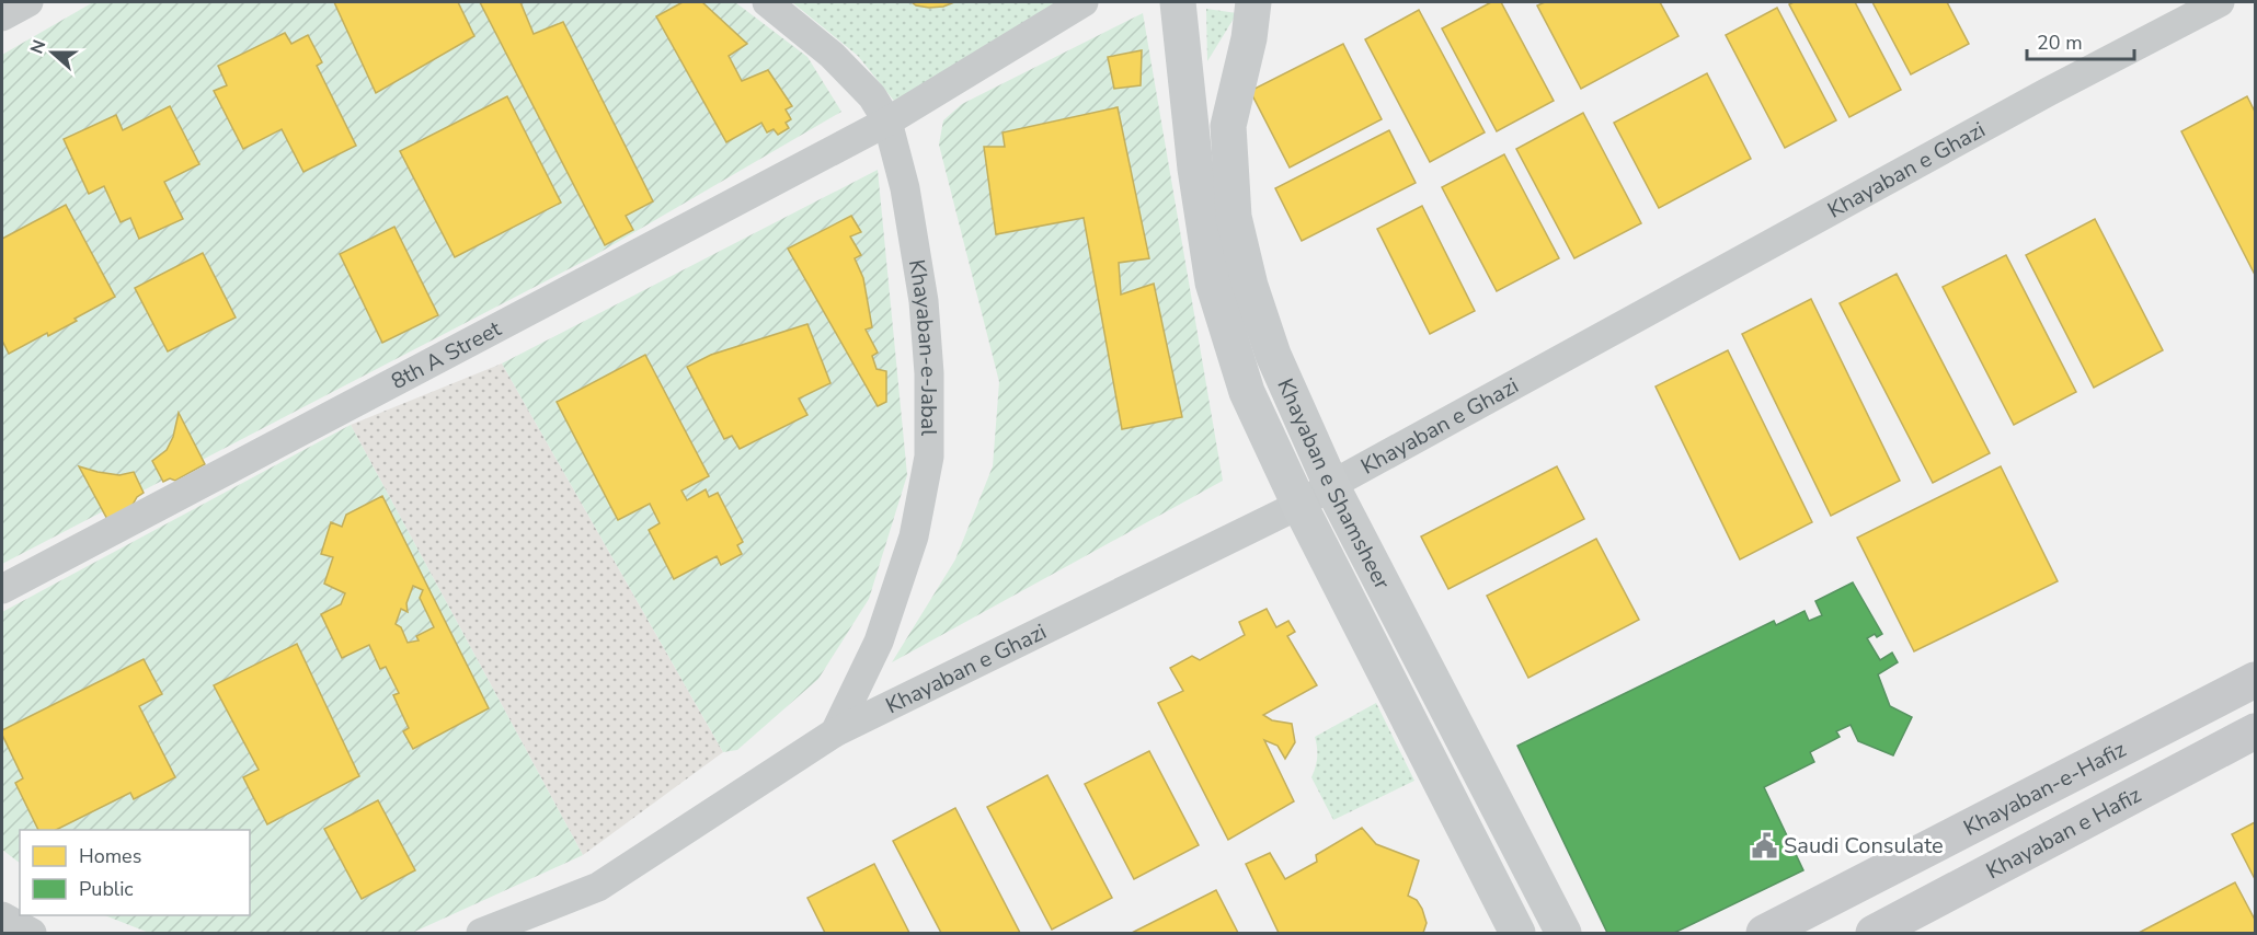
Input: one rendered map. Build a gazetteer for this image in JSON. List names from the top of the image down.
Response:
{
  "streets": {
    "main road": ["Khayaban e Shamsheer", "Khayaban-e-Hafiz", "Khayaban e Hafiz"],
    "street": ["Khayaban e Ghazi", "Khayaban-e-Jabal", "8th A Street"]
  },
  "crossings": [
    ["Khayaban e Ghazi", "Khayaban-e-Jabal"],
    ["Khayaban e Ghazi", "Khayaban e Shamsheer"],
    ["Khayaban-e-Jabal", "8th A Street"]
  ],
  "places": {
    "public building": ["Saudi Consulate"]
  },
  "legend": ["Homes", "Public"],
  "scale_bar": "20 m",
  "north": "left"
}
